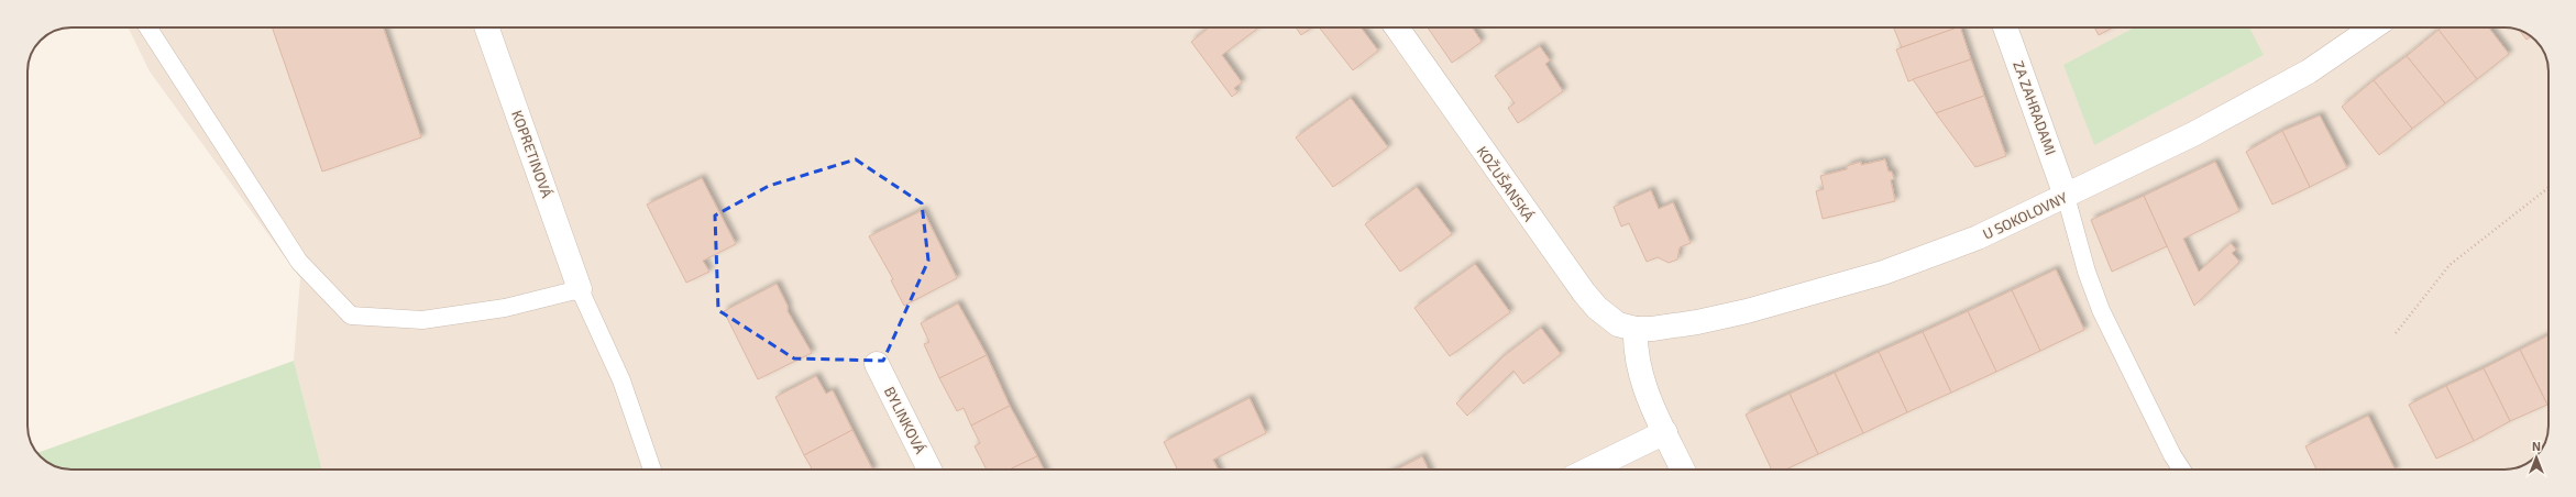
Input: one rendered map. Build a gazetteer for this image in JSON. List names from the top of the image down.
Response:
{
  "streets": {
    "street": [
      "ZA ZAHRADAMI",
      "KOPRETINOVÁ",
      "KOŽUŠANSKÁ",
      "U SOKOLOVNY",
      "BYLINKOVÁ"
    ]
  },
  "crossings": [
    ["ZA ZAHRADAMI", "U SOKOLOVNY"],
    ["KOŽUŠANSKÁ", "U SOKOLOVNY"]
  ],
  "north": "top"
}
